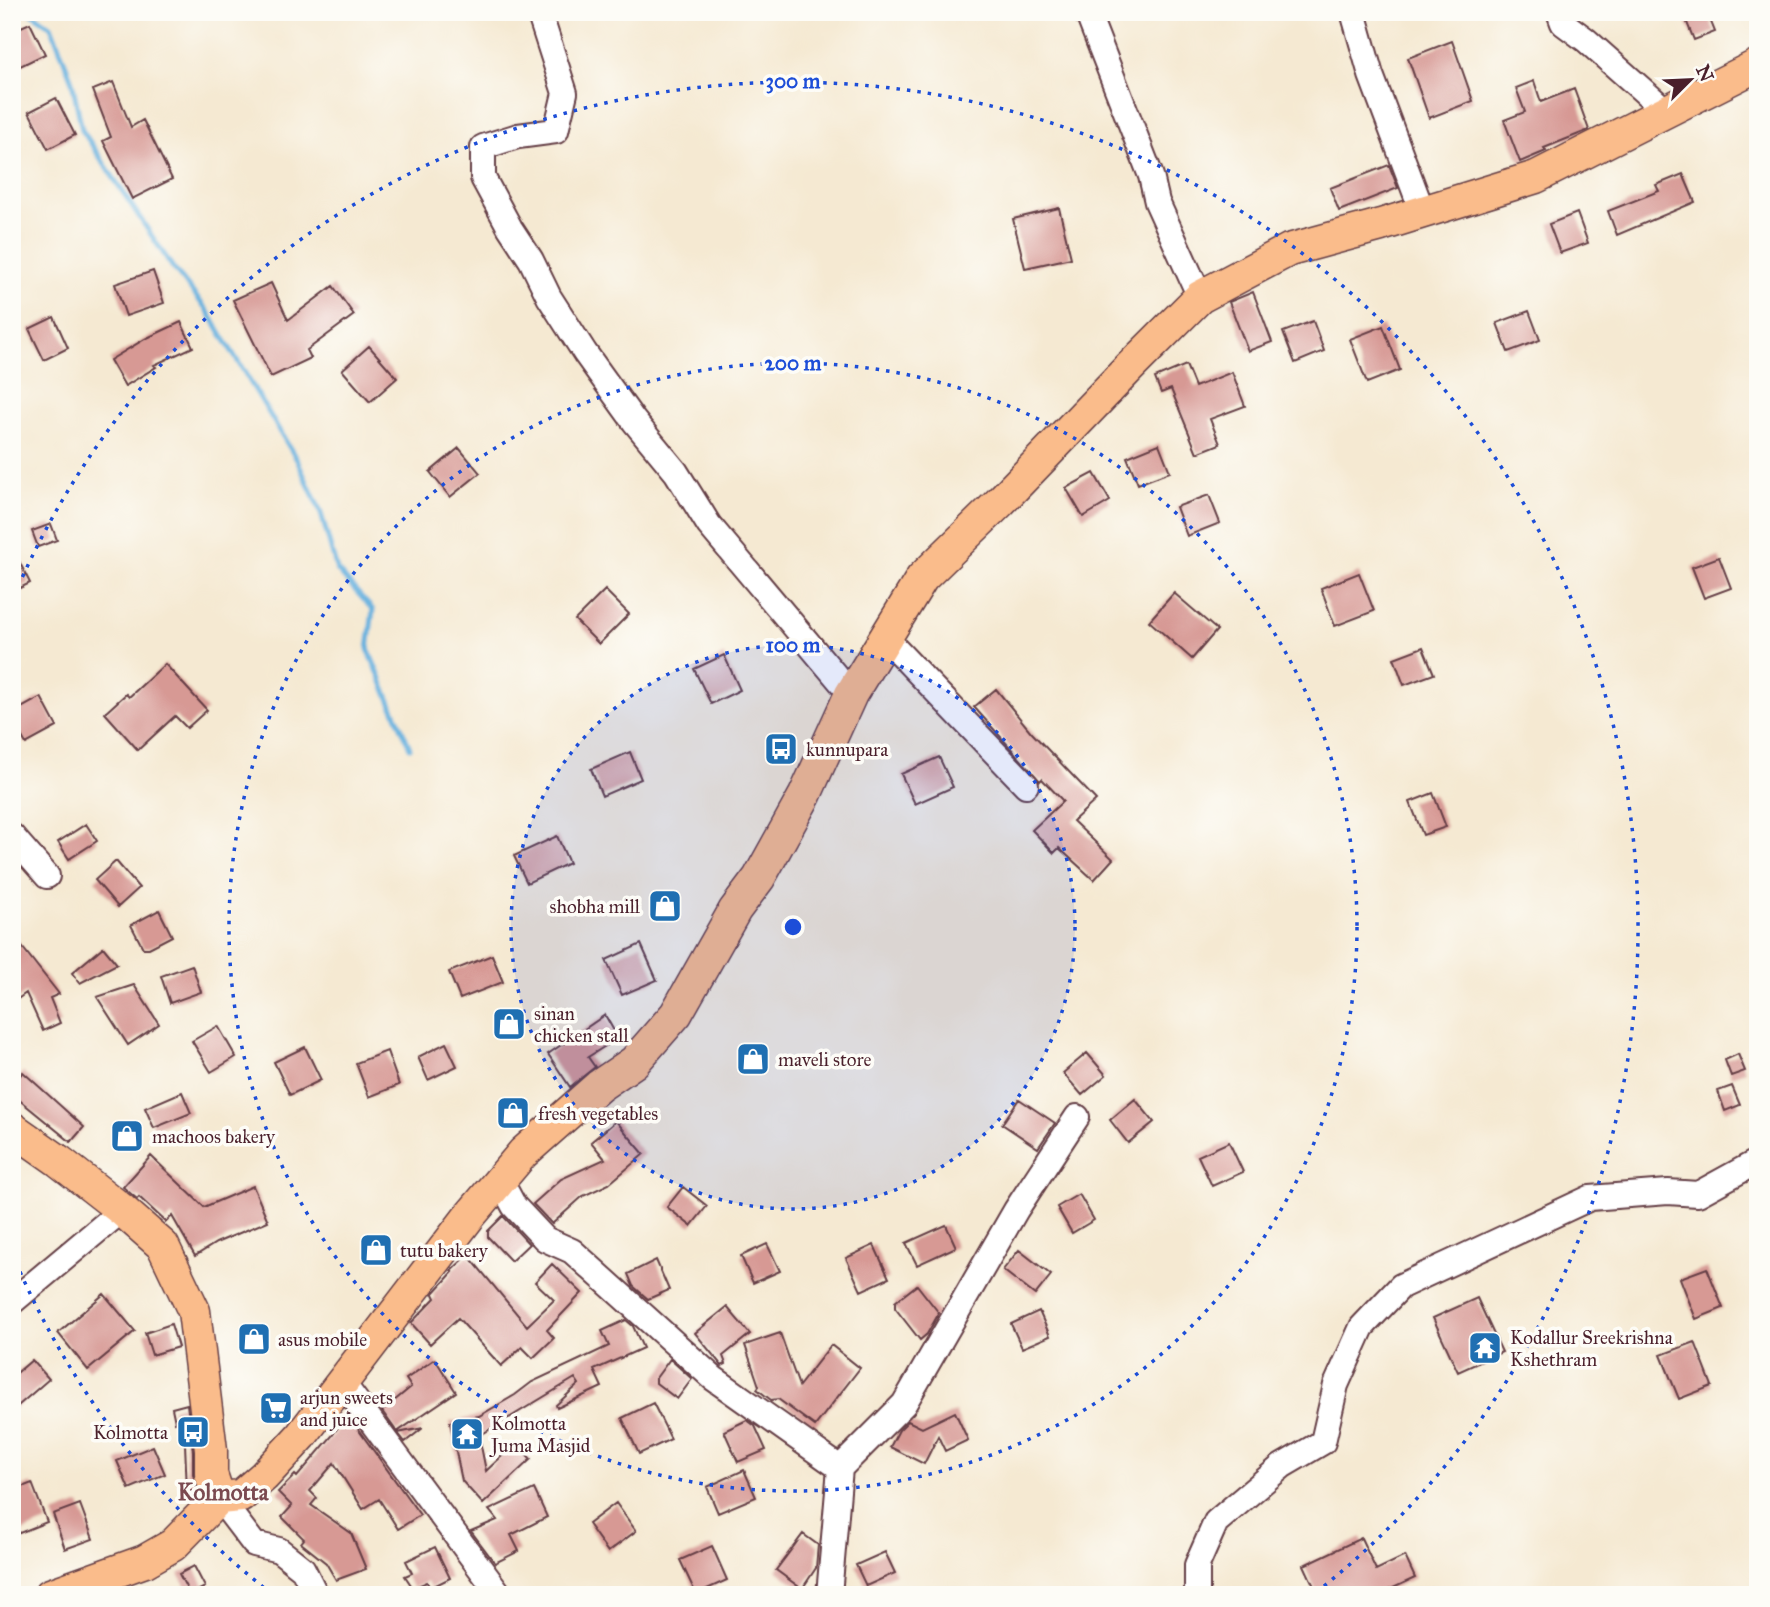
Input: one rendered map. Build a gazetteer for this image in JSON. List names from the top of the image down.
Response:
{
  "districts": ["Kolmotta"],
  "places": {
    "bus stop": ["kunnupara", "Kolmotta"],
    "shop": [
      "shobha mill",
      "sinan chicken stall",
      "maveli store",
      "fresh vegetables",
      "machoos bakery",
      "tutu bakery",
      "asus mobile"
    ],
    "temple": ["Kodallur Sreekrishna Kshethram", "Kolmotta Juma Masjid"],
    "supermarket": ["arjun sweets and juice"]
  },
  "north": "top right",
  "rings": ["300 m", "200 m", "100 m"]
}
